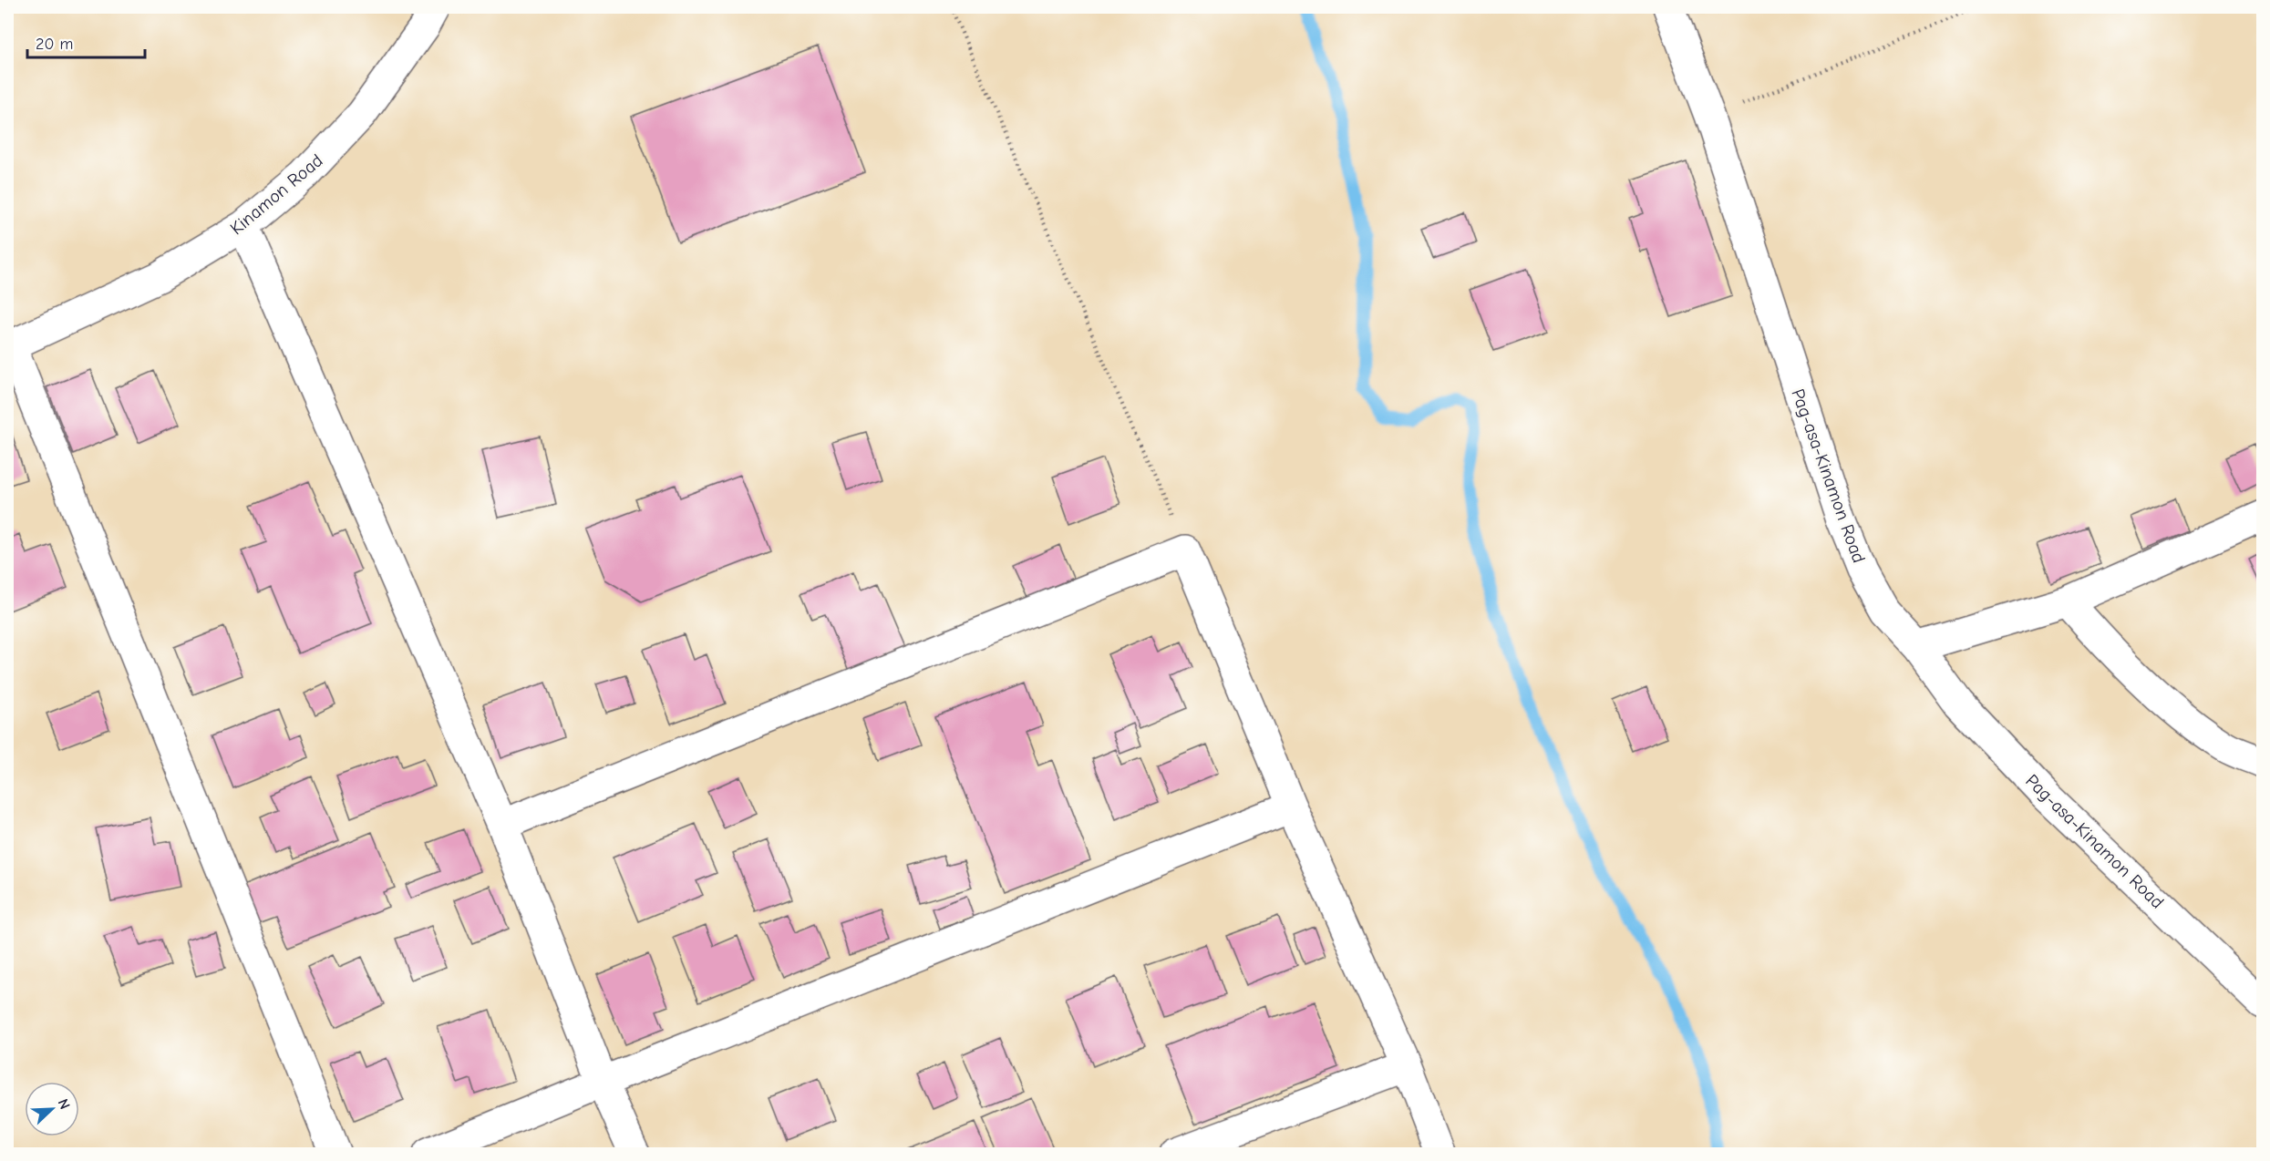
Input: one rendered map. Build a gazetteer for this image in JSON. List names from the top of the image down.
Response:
{
  "streets": {
    "street": ["Kinamon Road", "Pag-asa-Kinamon Road"]
  },
  "scale_bar": "20 m",
  "north": "top right"
}
